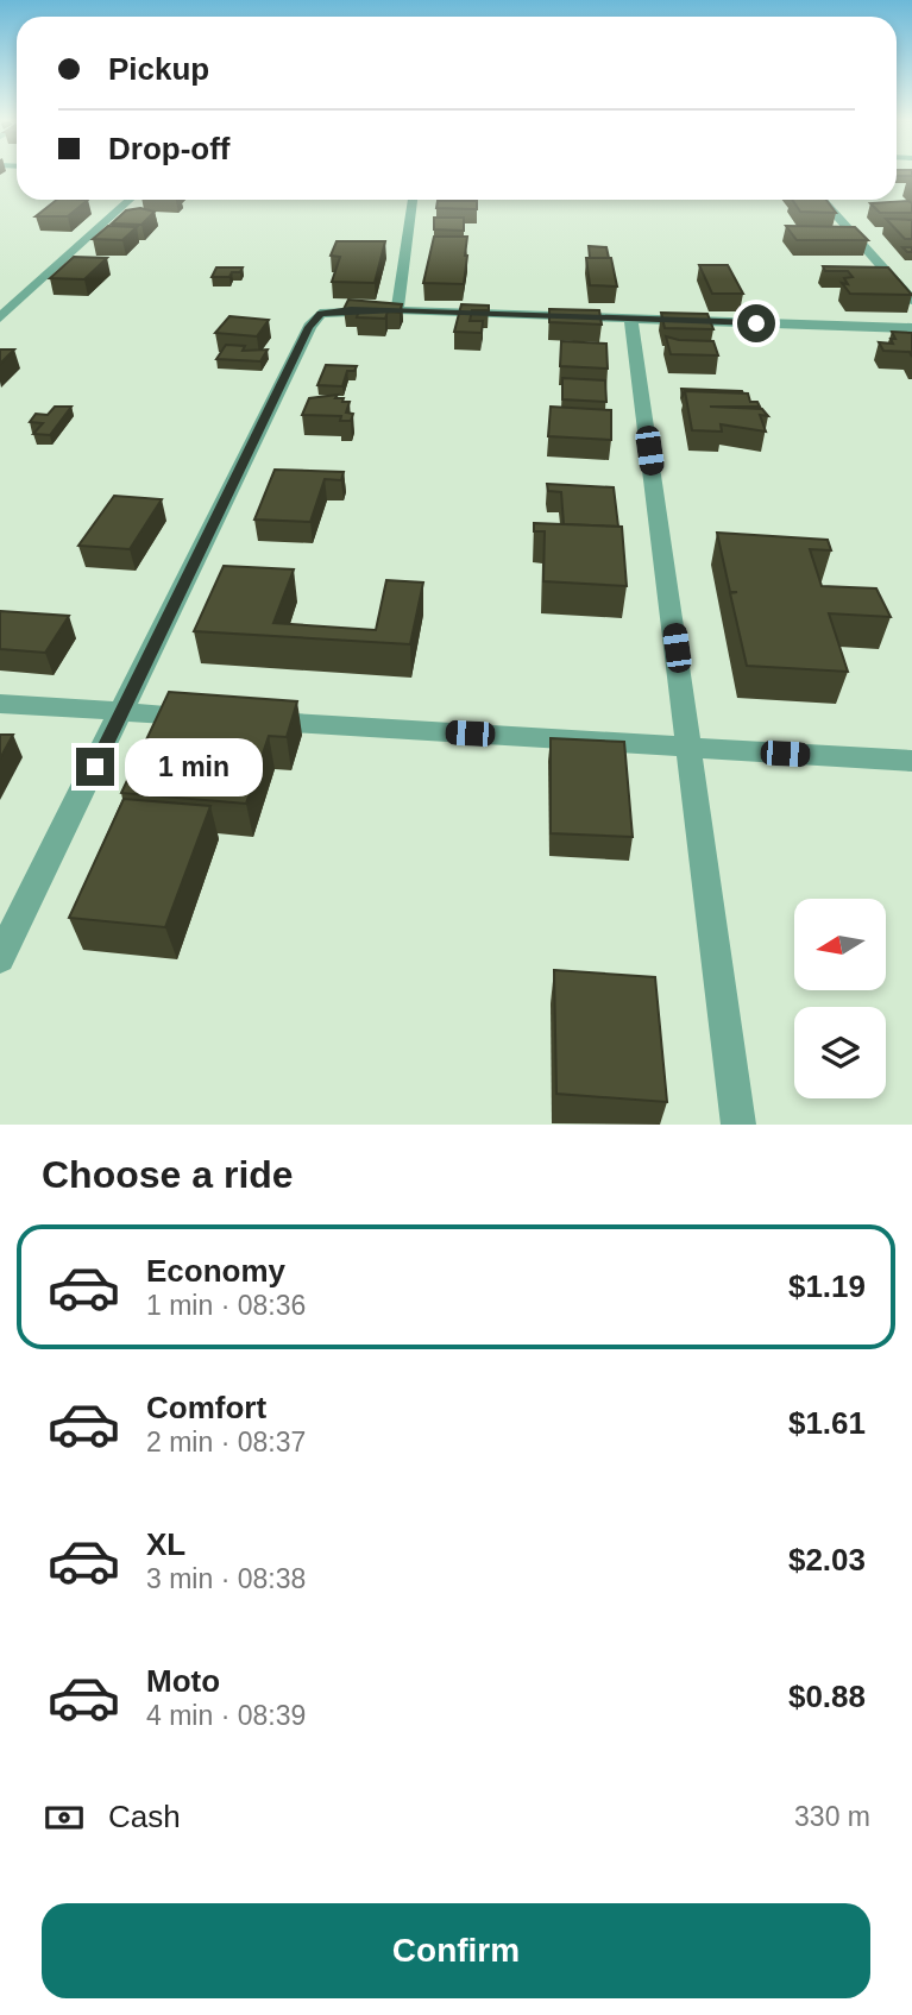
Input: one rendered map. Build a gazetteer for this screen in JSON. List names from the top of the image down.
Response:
{
  "north": "left",
  "page": {
    "banner": ["Pickup", "Drop-off"],
    "bubble": "1 min",
    "heading": "Choose a ride",
    "list": [
      {
        "name": "Economy",
        "note": "1 min · 08:36",
        "value": "$1.19"
      },
      {
        "name": "Comfort",
        "note": "2 min · 08:37",
        "value": "$1.61"
      },
      {
        "name": "XL",
        "note": "3 min · 08:38",
        "value": "$2.03"
      },
      {
        "name": "Moto",
        "note": "4 min · 08:39",
        "value": "$0.88"
      }
    ],
    "pay": ["Cash", "330 m"],
    "buttons": "Confirm"
  }
}
